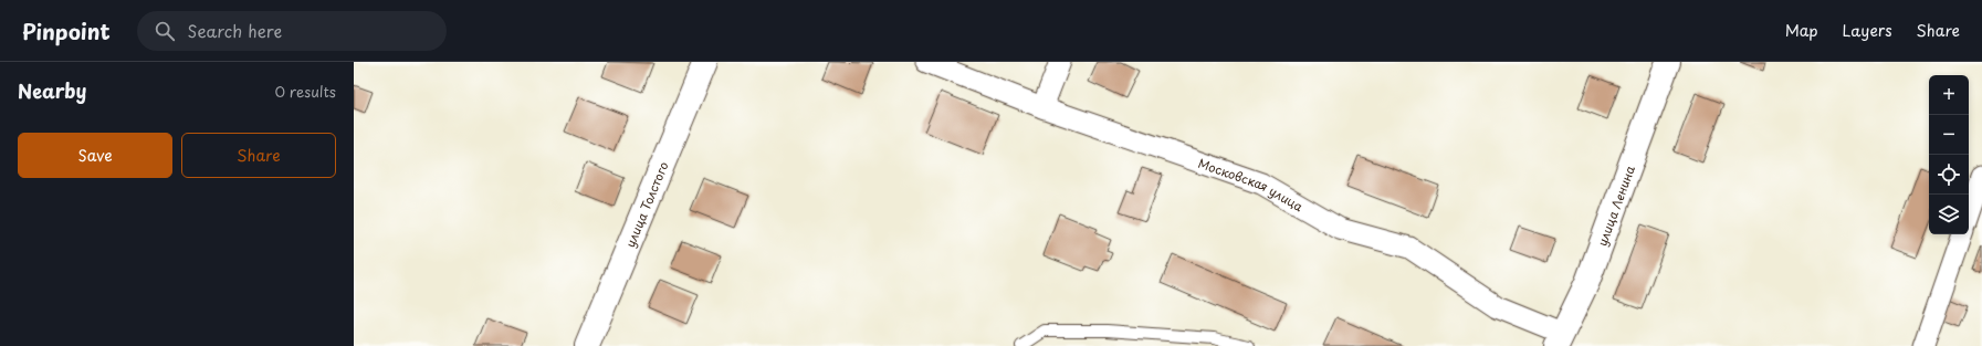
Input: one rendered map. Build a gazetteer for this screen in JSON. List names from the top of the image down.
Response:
{
  "streets": {
    "street": ["Московская улица", "улица Толстого", "улица Ленина"]
  },
  "crossings": [
    ["Московская улица", "улица Ленина"]
  ],
  "page": {
    "header": "Pinpoint",
    "search": "Search here",
    "nav": ["Map", "Layers", "Share"],
    "heading": ["Nearby", "0 results"],
    "map_buttons": ["+", "−"],
    "buttons": ["Save", "Share"]
  }
}
